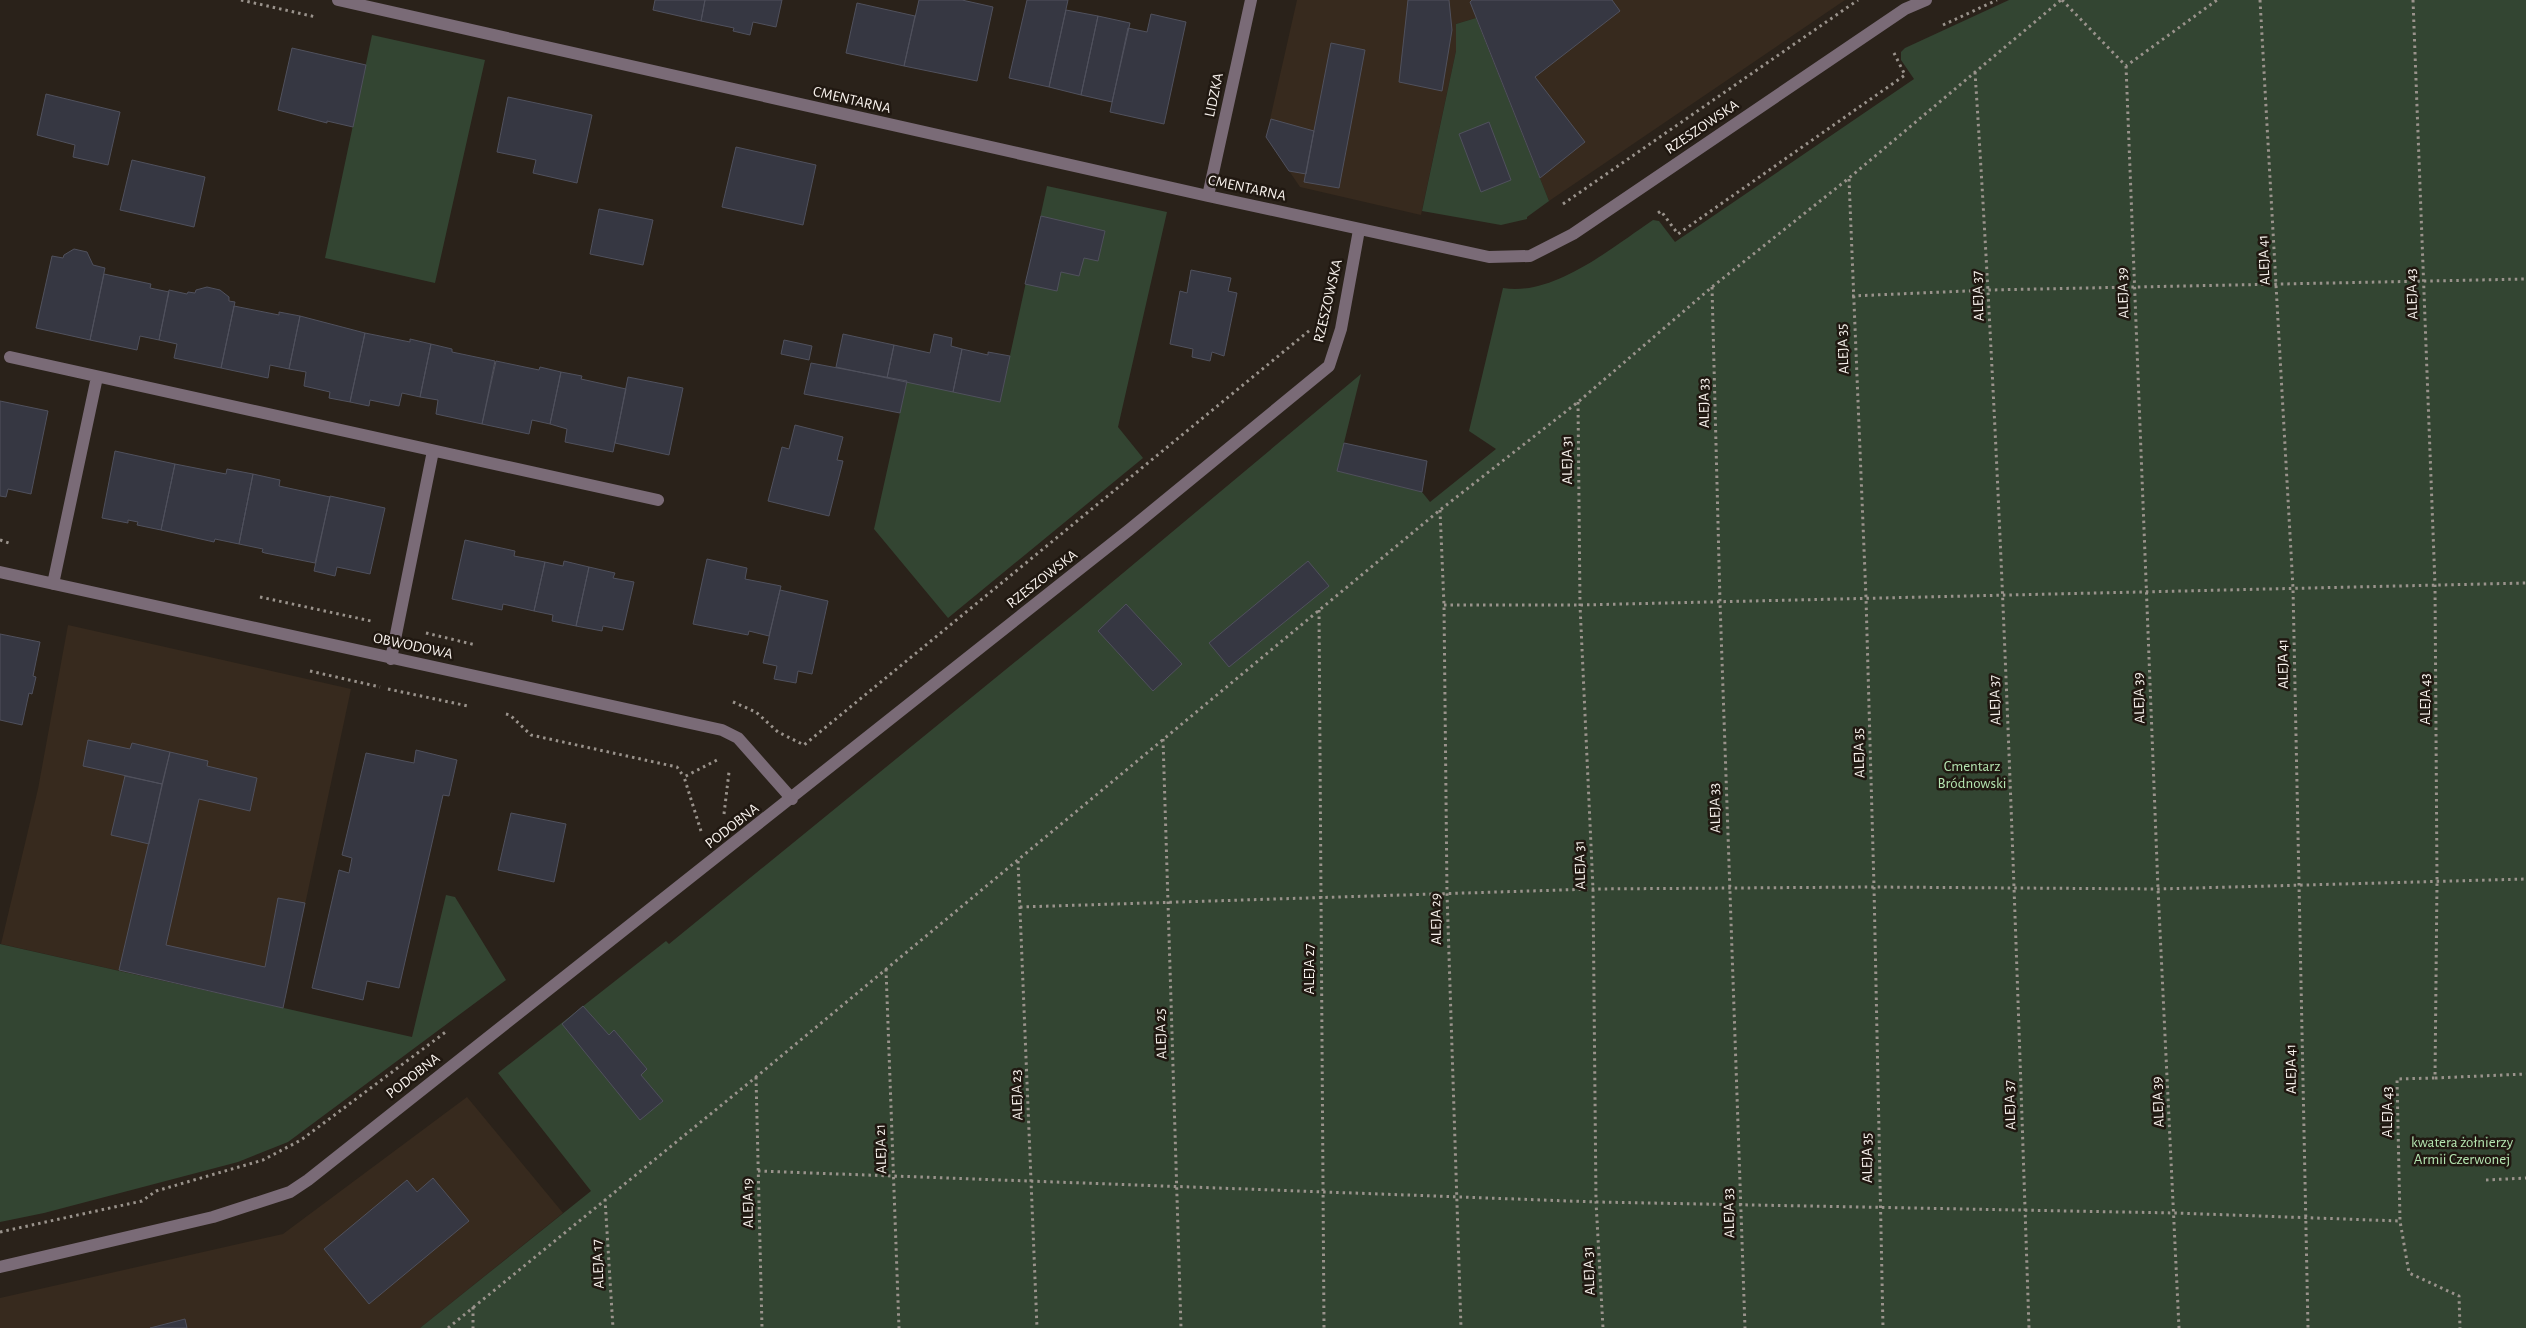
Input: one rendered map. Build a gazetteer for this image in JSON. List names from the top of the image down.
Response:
{
  "streets": {
    "street": [
      "LIDZKA",
      "CMENTARNA",
      "RZESZOWSKA",
      "OBWODOWA",
      "PODOBNA"
    ],
    "path": [
      "ALEJA 41",
      "ALEJA 39",
      "ALEJA 43",
      "ALEJA 37",
      "ALEJA 35",
      "ALEJA 33",
      "ALEJA 31",
      "ALEJA 29",
      "ALEJA 27",
      "ALEJA 25",
      "ALEJA 23",
      "ALEJA 21",
      "ALEJA 19",
      "ALEJA 17"
    ]
  },
  "crossings": [
    ["LIDZKA", "CMENTARNA"],
    ["CMENTARNA", "RZESZOWSKA"],
    ["RZESZOWSKA", "OBWODOWA"],
    ["RZESZOWSKA", "PODOBNA"],
    ["OBWODOWA", "PODOBNA"]
  ],
  "parks": ["Cmentarz Bródnowski", "kwatera żołnierzy Armii Czerwonej"]
}
